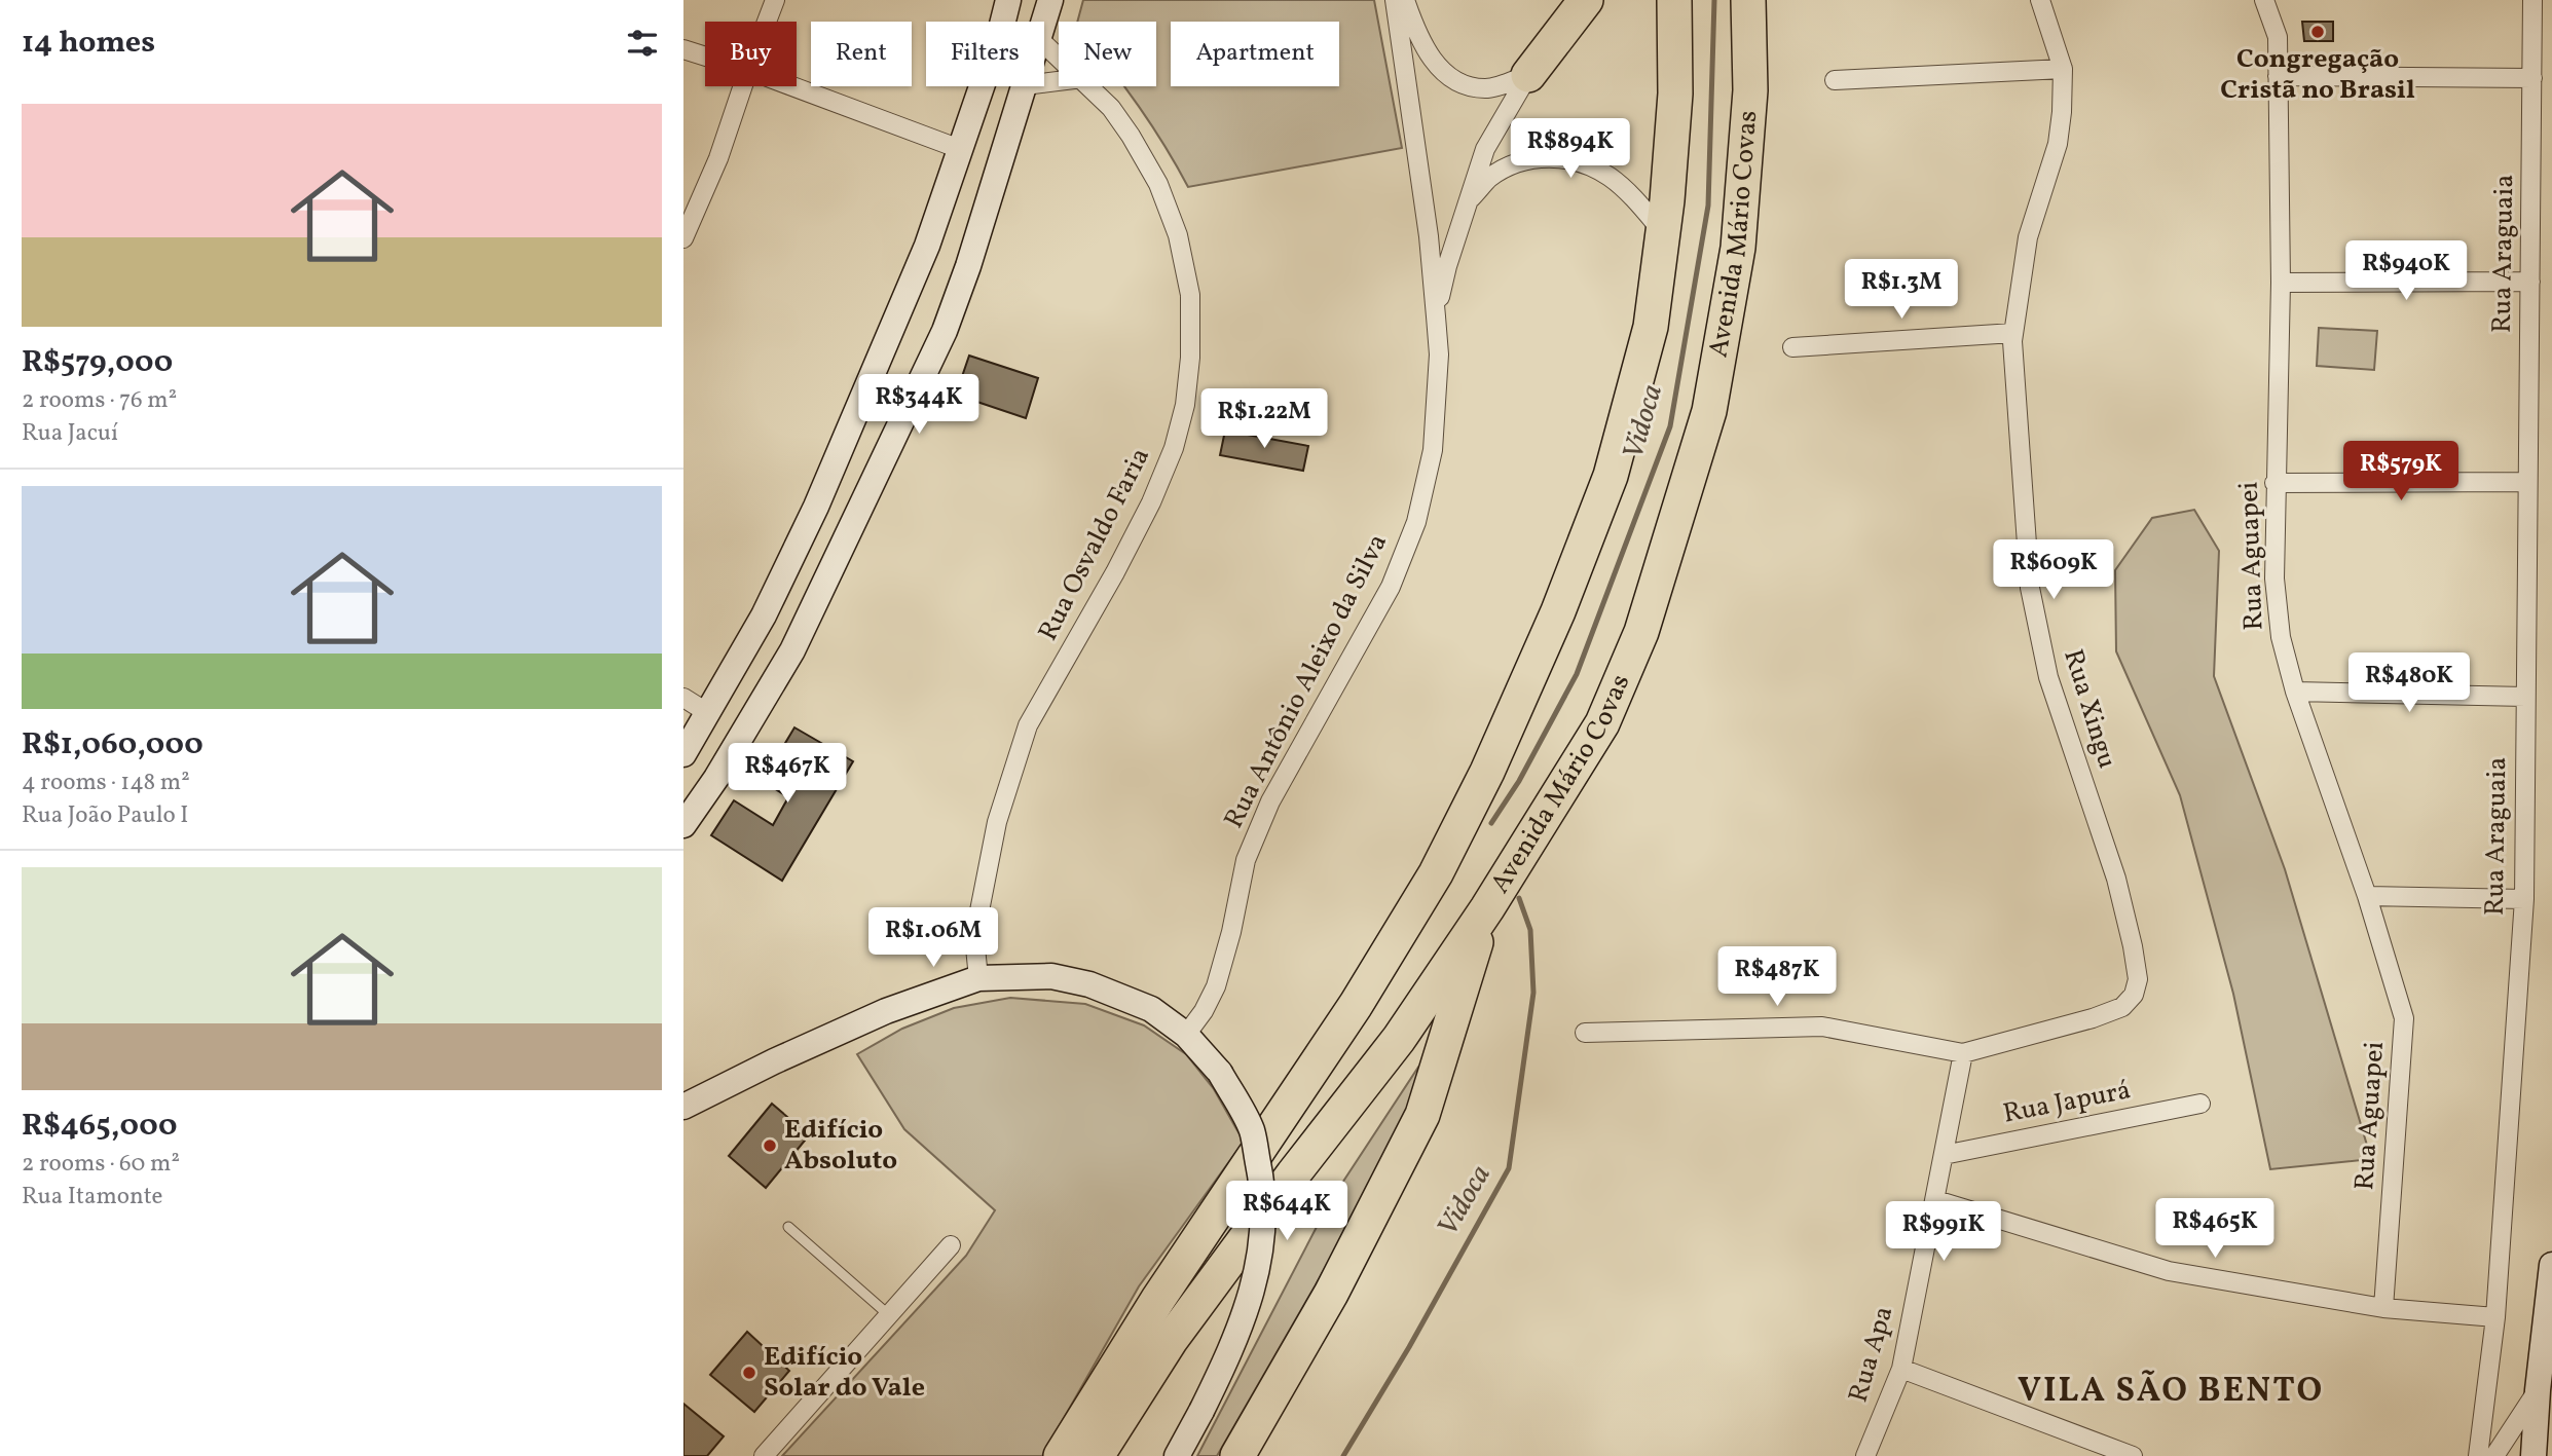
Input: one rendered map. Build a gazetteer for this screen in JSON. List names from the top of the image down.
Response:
{
  "streets": {
    "highway": ["Avenida Mário Covas"],
    "street": [
      "Rua Araguaia",
      "Rua Osvaldo Faria",
      "Rua Aguapei",
      "Rua Antônio Aleixo da Silva",
      "Rua Xingu",
      "Rua Japurá",
      "Rua Apa"
    ]
  },
  "crossings": [
    ["Rua Xingu", "Rua Apa"],
    ["Rua Japurá", "Rua Apa"]
  ],
  "districts": ["VILA SÃO BENTO"],
  "water": ["Vidoca"],
  "places": ["Congregação Cristã no Brasil", "Edifício Absoluto", "Edifício Solar do Vale"],
  "page": {
    "heading": "14 homes",
    "chip": [
      "Buy",
      "Rent",
      "Filters",
      "New",
      "Apartment"
    ],
    "list": [
      {
        "name": "R$579,000",
        "note": "2 rooms · 76 m² · Rua Jacuí"
      },
      {
        "name": "R$1,060,000",
        "note": "4 rooms · 148 m² · Rua João Paulo I"
      },
      {
        "name": "R$465,000",
        "note": "2 rooms · 60 m² · Rua Itamonte"
      }
    ],
    "price": [
      "R$894K",
      "R$940K",
      "R$1.3M",
      "R$344K",
      "R$1.22M",
      "R$579K",
      "R$609K",
      "R$480K",
      "R$467K",
      "R$1.06M",
      "R$487K",
      "R$644K",
      "R$465K",
      "R$991K"
    ]
  }
}
